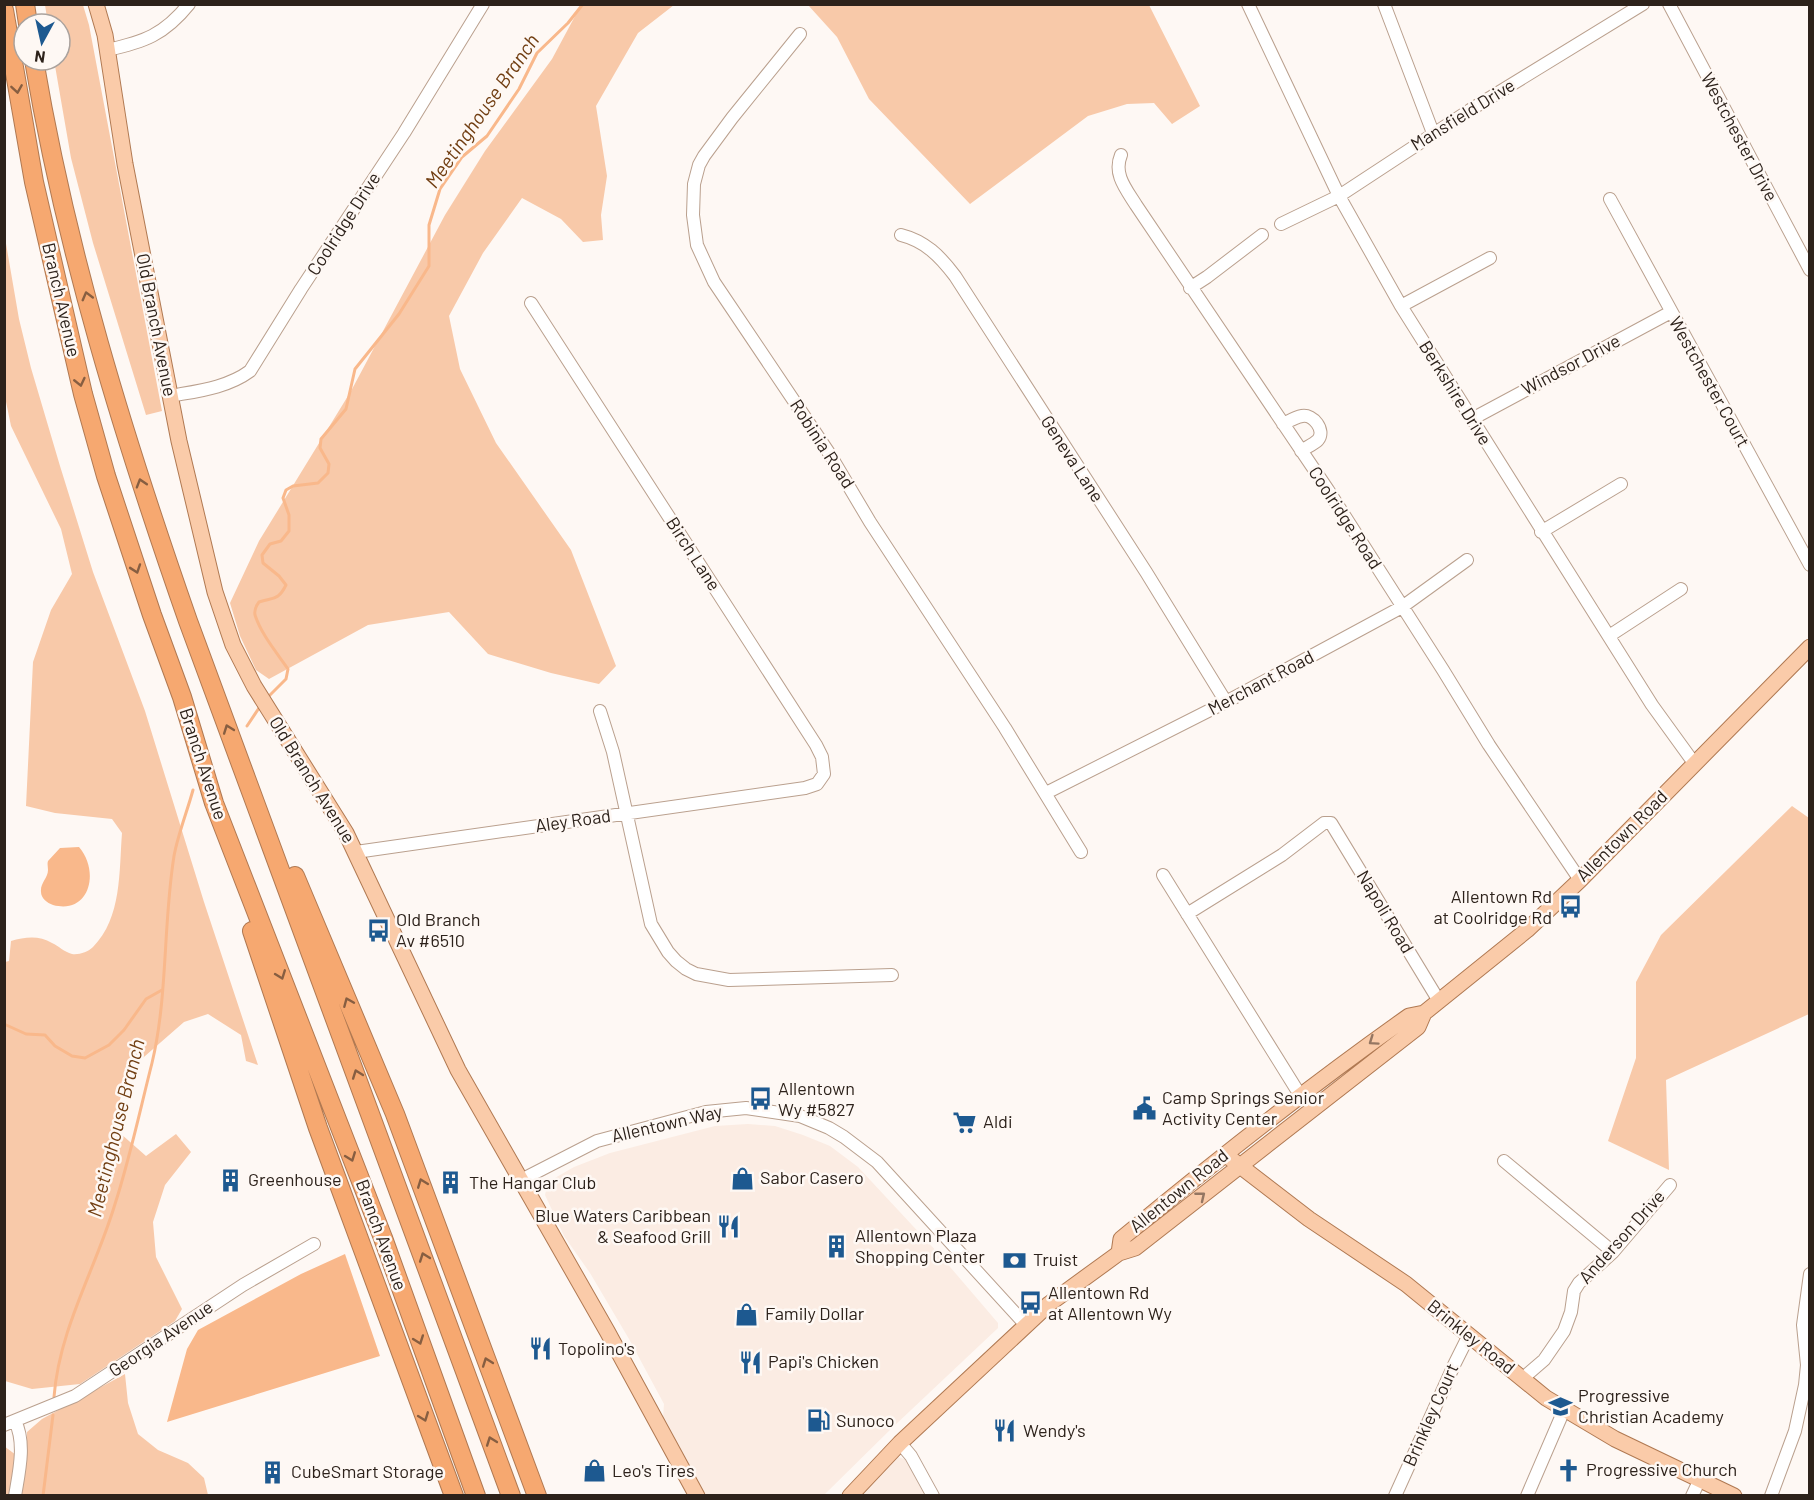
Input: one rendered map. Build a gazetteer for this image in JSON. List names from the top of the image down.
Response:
{
  "streets": {
    "highway": ["Branch Avenue"],
    "main road": ["Old Branch Avenue", "Allentown Road", "Brinkley Road"],
    "street": [
      "Mansfield Drive",
      "Westchester Drive",
      "Coolridge Drive",
      "Windsor Drive",
      "Westchester Court",
      "Berkshire Drive",
      "Robinia Road",
      "Geneva Lane",
      "Coolridge Road",
      "Birch Lane",
      "Merchant Road",
      "Aley Road",
      "Napoli Road",
      "Allentown Way",
      "Anderson Drive",
      "Georgia Avenue",
      "Brinkley Court"
    ]
  },
  "crossings": [
    ["Mansfield Drive", "Berkshire Drive"],
    ["Coolridge Drive", "Old Branch Avenue"],
    ["Old Branch Avenue", "Aley Road"],
    ["Old Branch Avenue", "Allentown Way"],
    ["Windsor Drive", "Westchester Court"],
    ["Windsor Drive", "Berkshire Drive"],
    ["Berkshire Drive", "Allentown Road"],
    ["Robinia Road", "Merchant Road"],
    ["Geneva Lane", "Merchant Road"],
    ["Coolridge Road", "Merchant Road"],
    ["Coolridge Road", "Allentown Road"],
    ["Birch Lane", "Aley Road"],
    ["Allentown Road", "Napoli Road"],
    ["Allentown Road", "Allentown Way"],
    ["Allentown Road", "Brinkley Road"],
    ["Anderson Drive", "Brinkley Road"],
    ["Brinkley Road", "Brinkley Court"]
  ],
  "water": ["Meetinghouse Branch"],
  "places": {
    "bus stop": [
      "Allentown Rd at Coolridge Rd",
      "Old Branch Av #6510",
      "Allentown Wy #5827",
      "Allentown Rd at Allentown Wy"
    ],
    "public building": ["Camp Springs Senior Activity Center"],
    "supermarket": ["Aldi"],
    "shop": ["Sabor Casero", "Family Dollar", "Leo's Tires"],
    "building": [
      "Greenhouse",
      "The Hangar Club",
      "Allentown Plaza Shopping Center",
      "CubeSmart Storage"
    ],
    "restaurant": [
      "Blue Waters Caribbean & Seafood Grill",
      "Topolino's",
      "Papi's Chicken",
      "Wendy's"
    ],
    "bank": ["Truist"],
    "school or university": ["Progressive Christian Academy"],
    "fuel station": ["Sunoco"],
    "church": ["Progressive Church"]
  },
  "north": "bottom"
}
